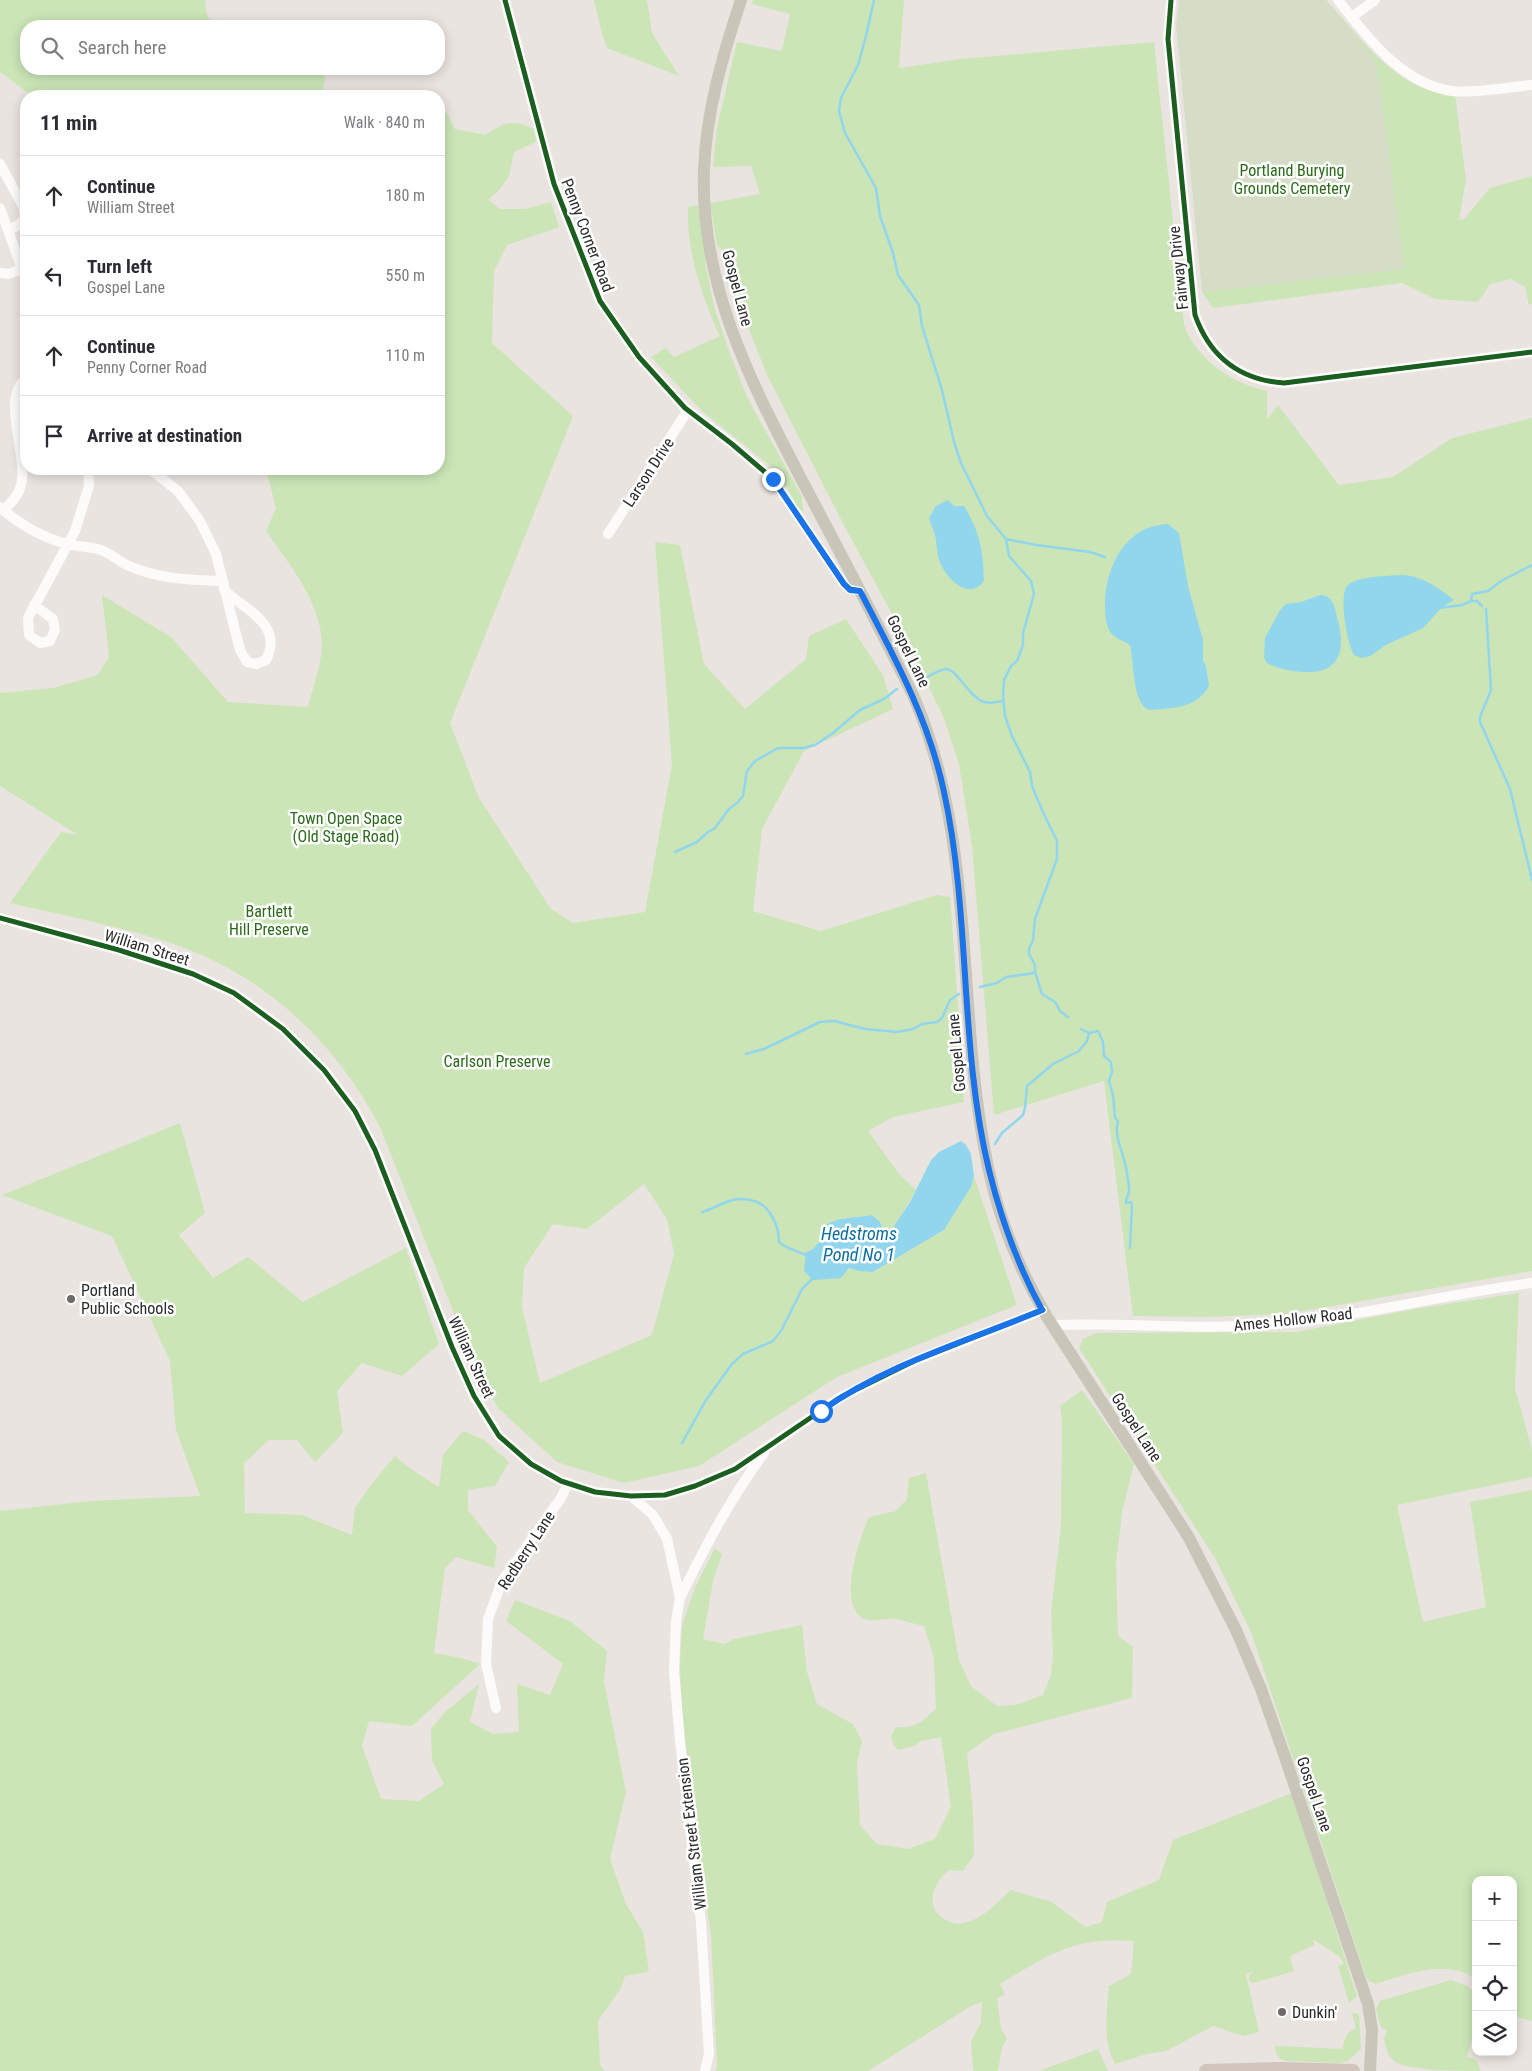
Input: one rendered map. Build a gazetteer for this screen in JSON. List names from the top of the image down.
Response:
{
  "streets": {
    "main road": ["Gospel Lane"],
    "street": [
      "Penny Corner Road",
      "Fairway Drive",
      "Larson Drive",
      "William Street",
      "Ames Hollow Road",
      "Redberry Lane",
      "William Street Extension"
    ]
  },
  "crossings": [
    ["Penny Corner Road", "Gospel Lane"],
    ["Penny Corner Road", "Larson Drive"],
    ["Gospel Lane", "William Street"],
    ["Gospel Lane", "Ames Hollow Road"],
    ["William Street", "Redberry Lane"],
    ["William Street", "William Street Extension"]
  ],
  "water": ["Hedstroms Pond No 1"],
  "parks": [
    "Portland Burying Grounds Cemetery",
    "Town Open Space (Old Stage Road)",
    "Bartlett Hill Preserve",
    "Carlson Preserve"
  ],
  "places": ["Portland Public Schools", "Dunkin'"],
  "page": {
    "search": "Search here",
    "heading": ["11 min", "Walk · 840 m"],
    "list": [
      ["Continue", "William Street", "180 m"],
      ["Turn left", "Gospel Lane", "550 m"],
      ["Continue", "Penny Corner Road", "110 m"],
      "Arrive at destination"
    ],
    "map_buttons": ["+", "−"]
  }
}
